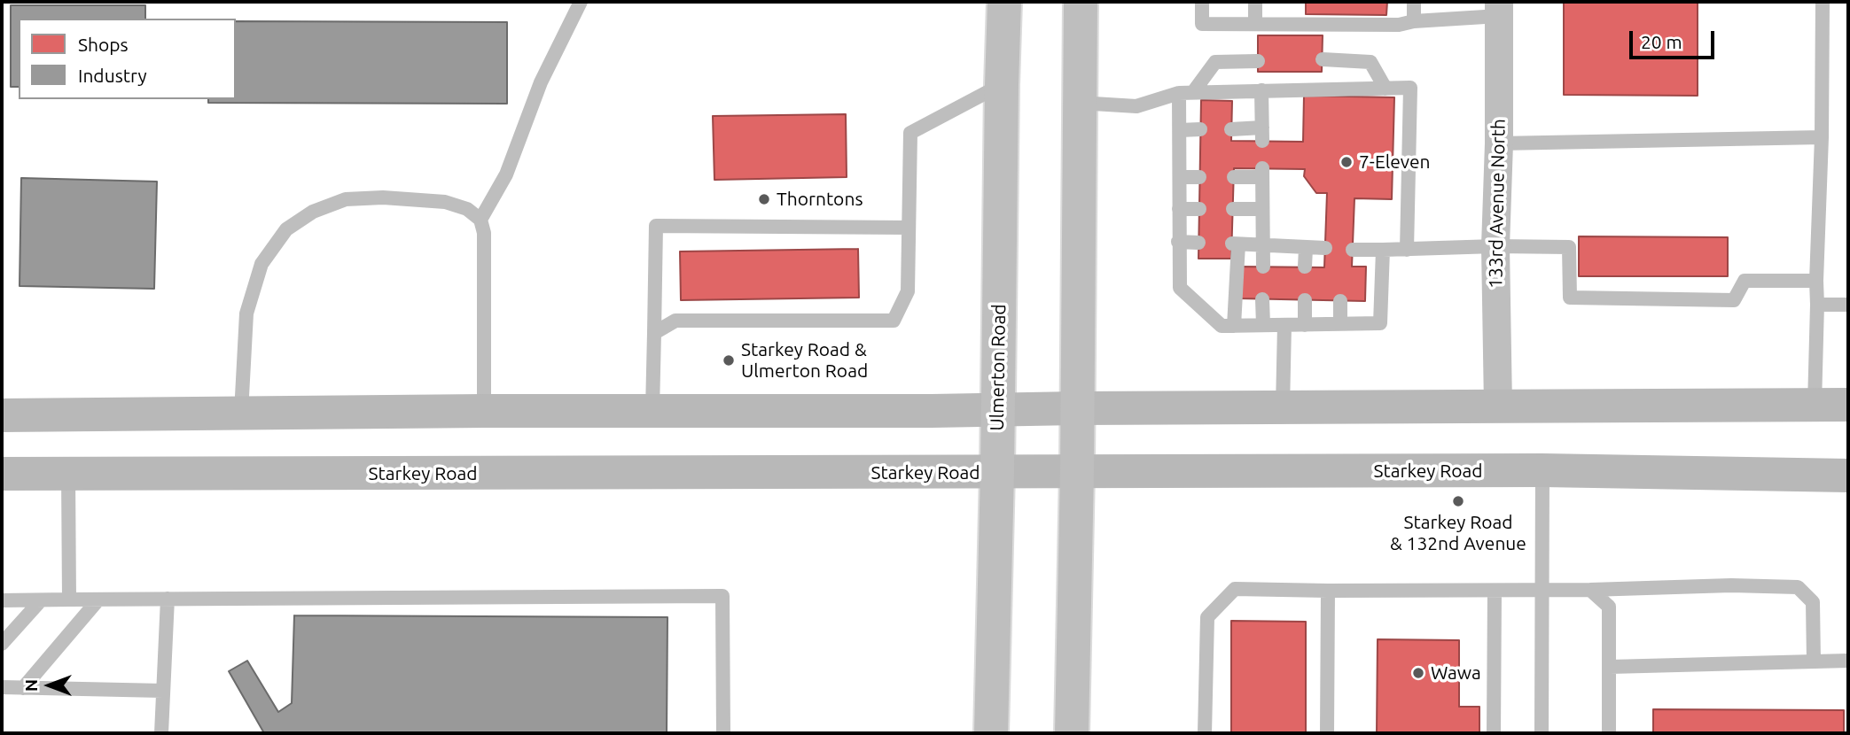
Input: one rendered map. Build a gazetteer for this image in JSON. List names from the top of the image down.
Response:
{
  "streets": {
    "main road": ["Ulmerton Road", "Starkey Road"],
    "street": ["133rd Avenue North"]
  },
  "crossings": [
    ["Ulmerton Road", "Starkey Road"]
  ],
  "places": [
    "7-Eleven",
    "Thorntons",
    "Starkey Road & Ulmerton Road",
    "Starkey Road & 132nd Avenue",
    "Wawa"
  ],
  "legend": ["Shops", "Industry"],
  "scale_bar": "20 m",
  "north": "left"
}
